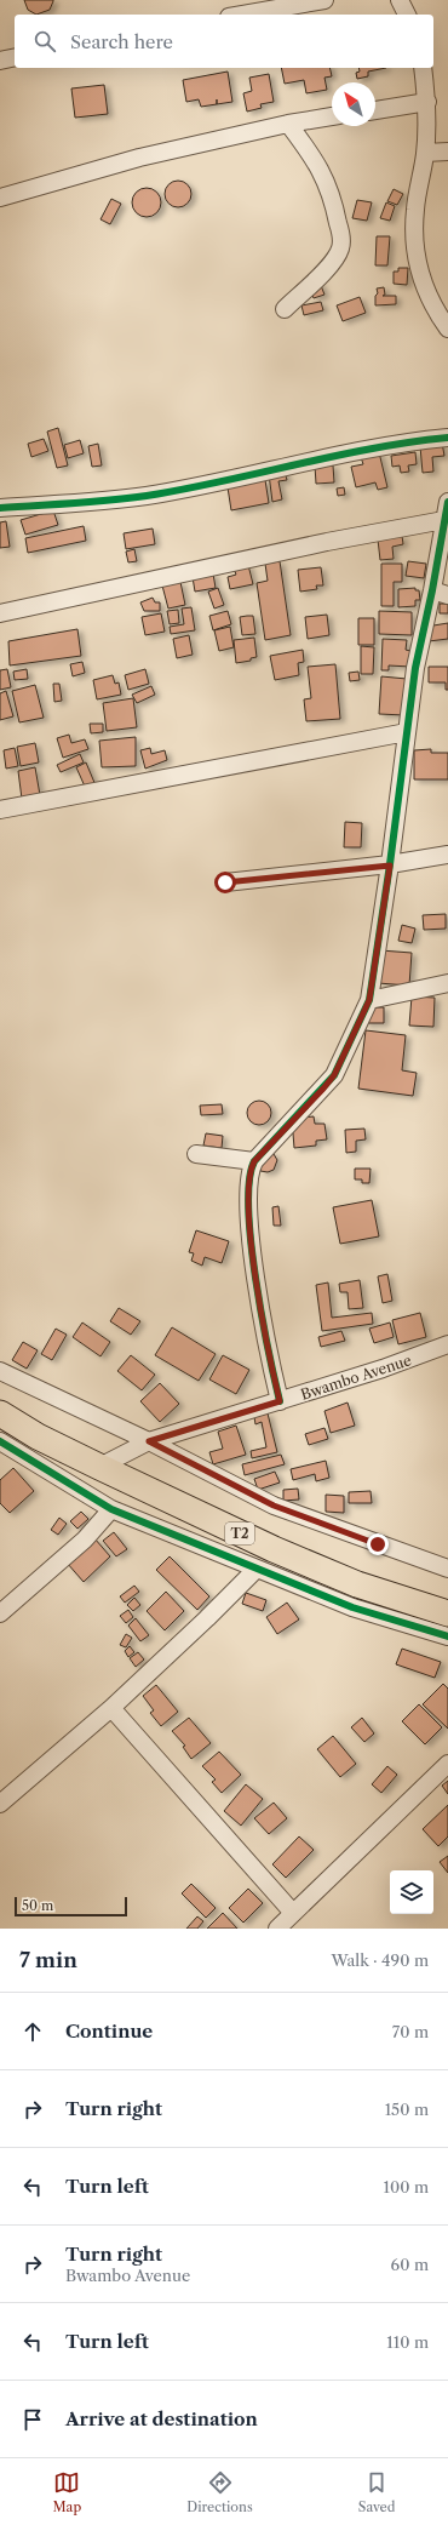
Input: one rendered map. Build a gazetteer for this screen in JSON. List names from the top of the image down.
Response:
{
  "streets": {
    "highway": ["T2"],
    "street": ["Bwambo Avenue"]
  },
  "crossings": [
    ["Bwambo Avenue", "T2"]
  ],
  "scale_bar": "50 m",
  "north": "top left",
  "page": {
    "search": "Search here",
    "scale": "50 m",
    "heading": ["7 min", "Walk · 490 m"],
    "list": [
      ["Continue", "70 m"],
      ["Turn right", "150 m"],
      ["Turn left", "100 m"],
      ["Turn right", "Bwambo Avenue", "60 m"],
      ["Turn left", "110 m"],
      "Arrive at destination"
    ],
    "nav": ["Map", "Directions", "Saved"]
  }
}
